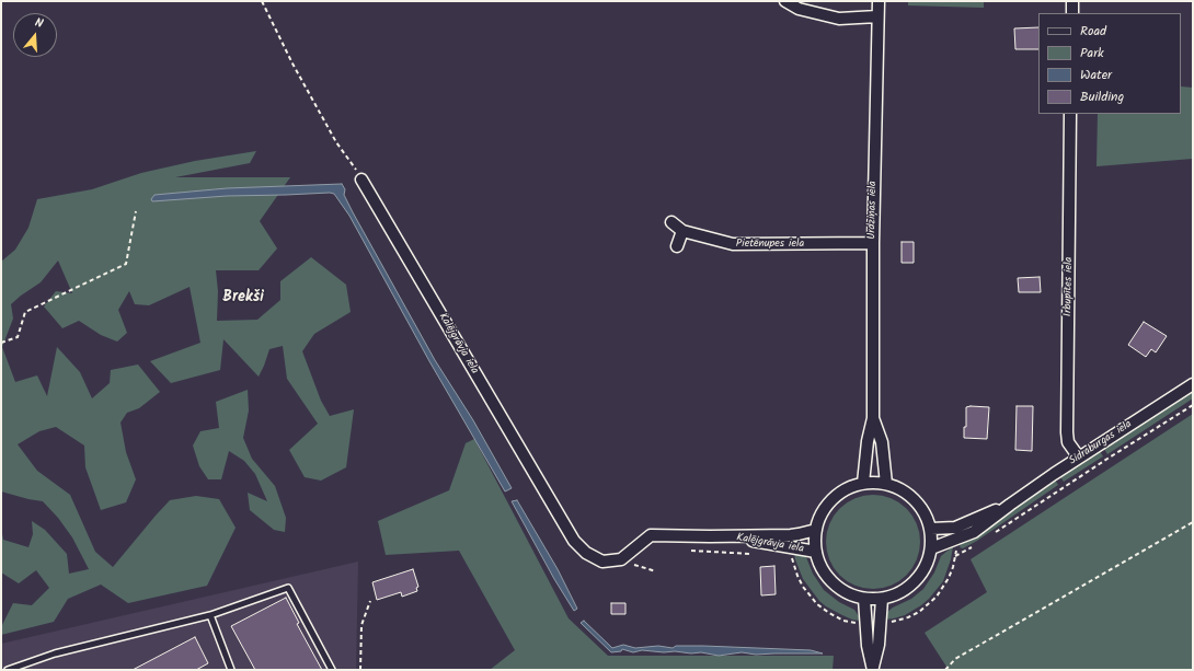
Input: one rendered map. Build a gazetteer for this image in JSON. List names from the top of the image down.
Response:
{
  "streets": {
    "street": [
      "Urdziņas iela",
      "Pietēnupes iela",
      "Irbupītes iela",
      "Kalējgrāvja iela",
      "Sidraburgas iela"
    ]
  },
  "crossings": [
    ["Urdziņas iela", "Pietēnupes iela"],
    ["Urdziņas iela", "Kalējgrāvja iela"],
    ["Urdziņas iela", "Sidraburgas iela"],
    ["Irbupītes iela", "Sidraburgas iela"],
    ["Kalējgrāvja iela", "Sidraburgas iela"]
  ],
  "districts": ["Brekši"],
  "legend": [
    "Road",
    "Park",
    "Water",
    "Building"
  ],
  "north": "top"
}
